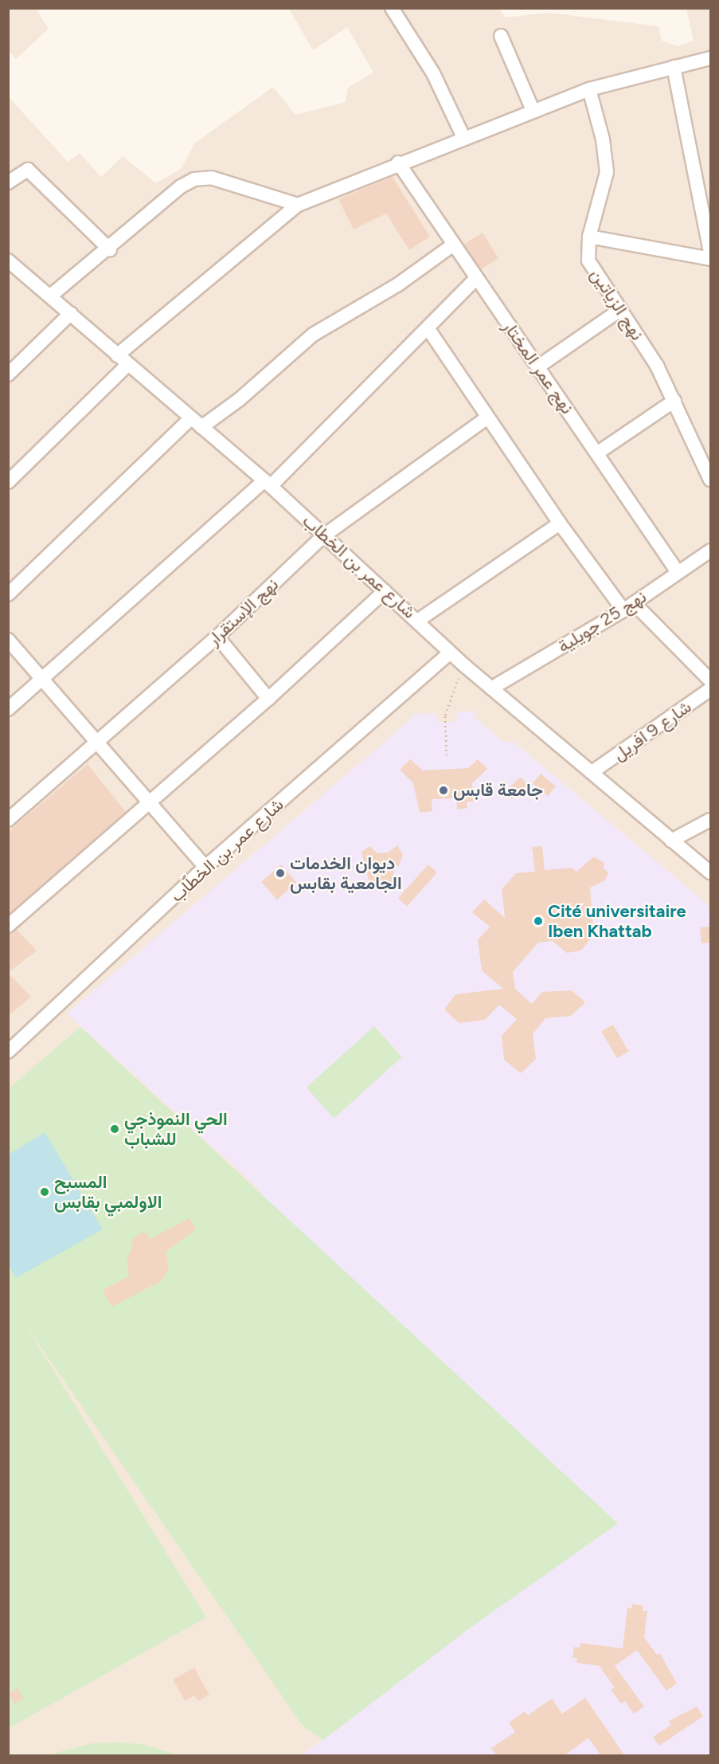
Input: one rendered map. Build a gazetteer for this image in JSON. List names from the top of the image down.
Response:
{
  "streets": {
    "street": [
      "نهج الزياتين",
      "نهج عمر المختار",
      "شارع عمر بن الخطاب",
      "نهج الإستقرار",
      "نهج 25 جويلية",
      "شارع 9 افريل",
      "شارع عمر بن الخطّاب"
    ]
  },
  "crossings": [
    ["نهج عمر المختار", "نهج 25 جويلية"],
    ["شارع عمر بن الخطاب", "نهج الإستقرار"],
    ["شارع عمر بن الخطاب", "نهج 25 جويلية"],
    ["شارع عمر بن الخطاب", "شارع 9 افريل"],
    ["شارع عمر بن الخطاب", "شارع عمر بن الخطّاب"]
  ],
  "places": [
    "جامعة قابس",
    "ديوان الخدمات الجامعية بقابس",
    "Cité universitaire Iben Khattab",
    "الحي النموذجي للشباب",
    "المسبح الاولمبي بقابس"
  ]
}
